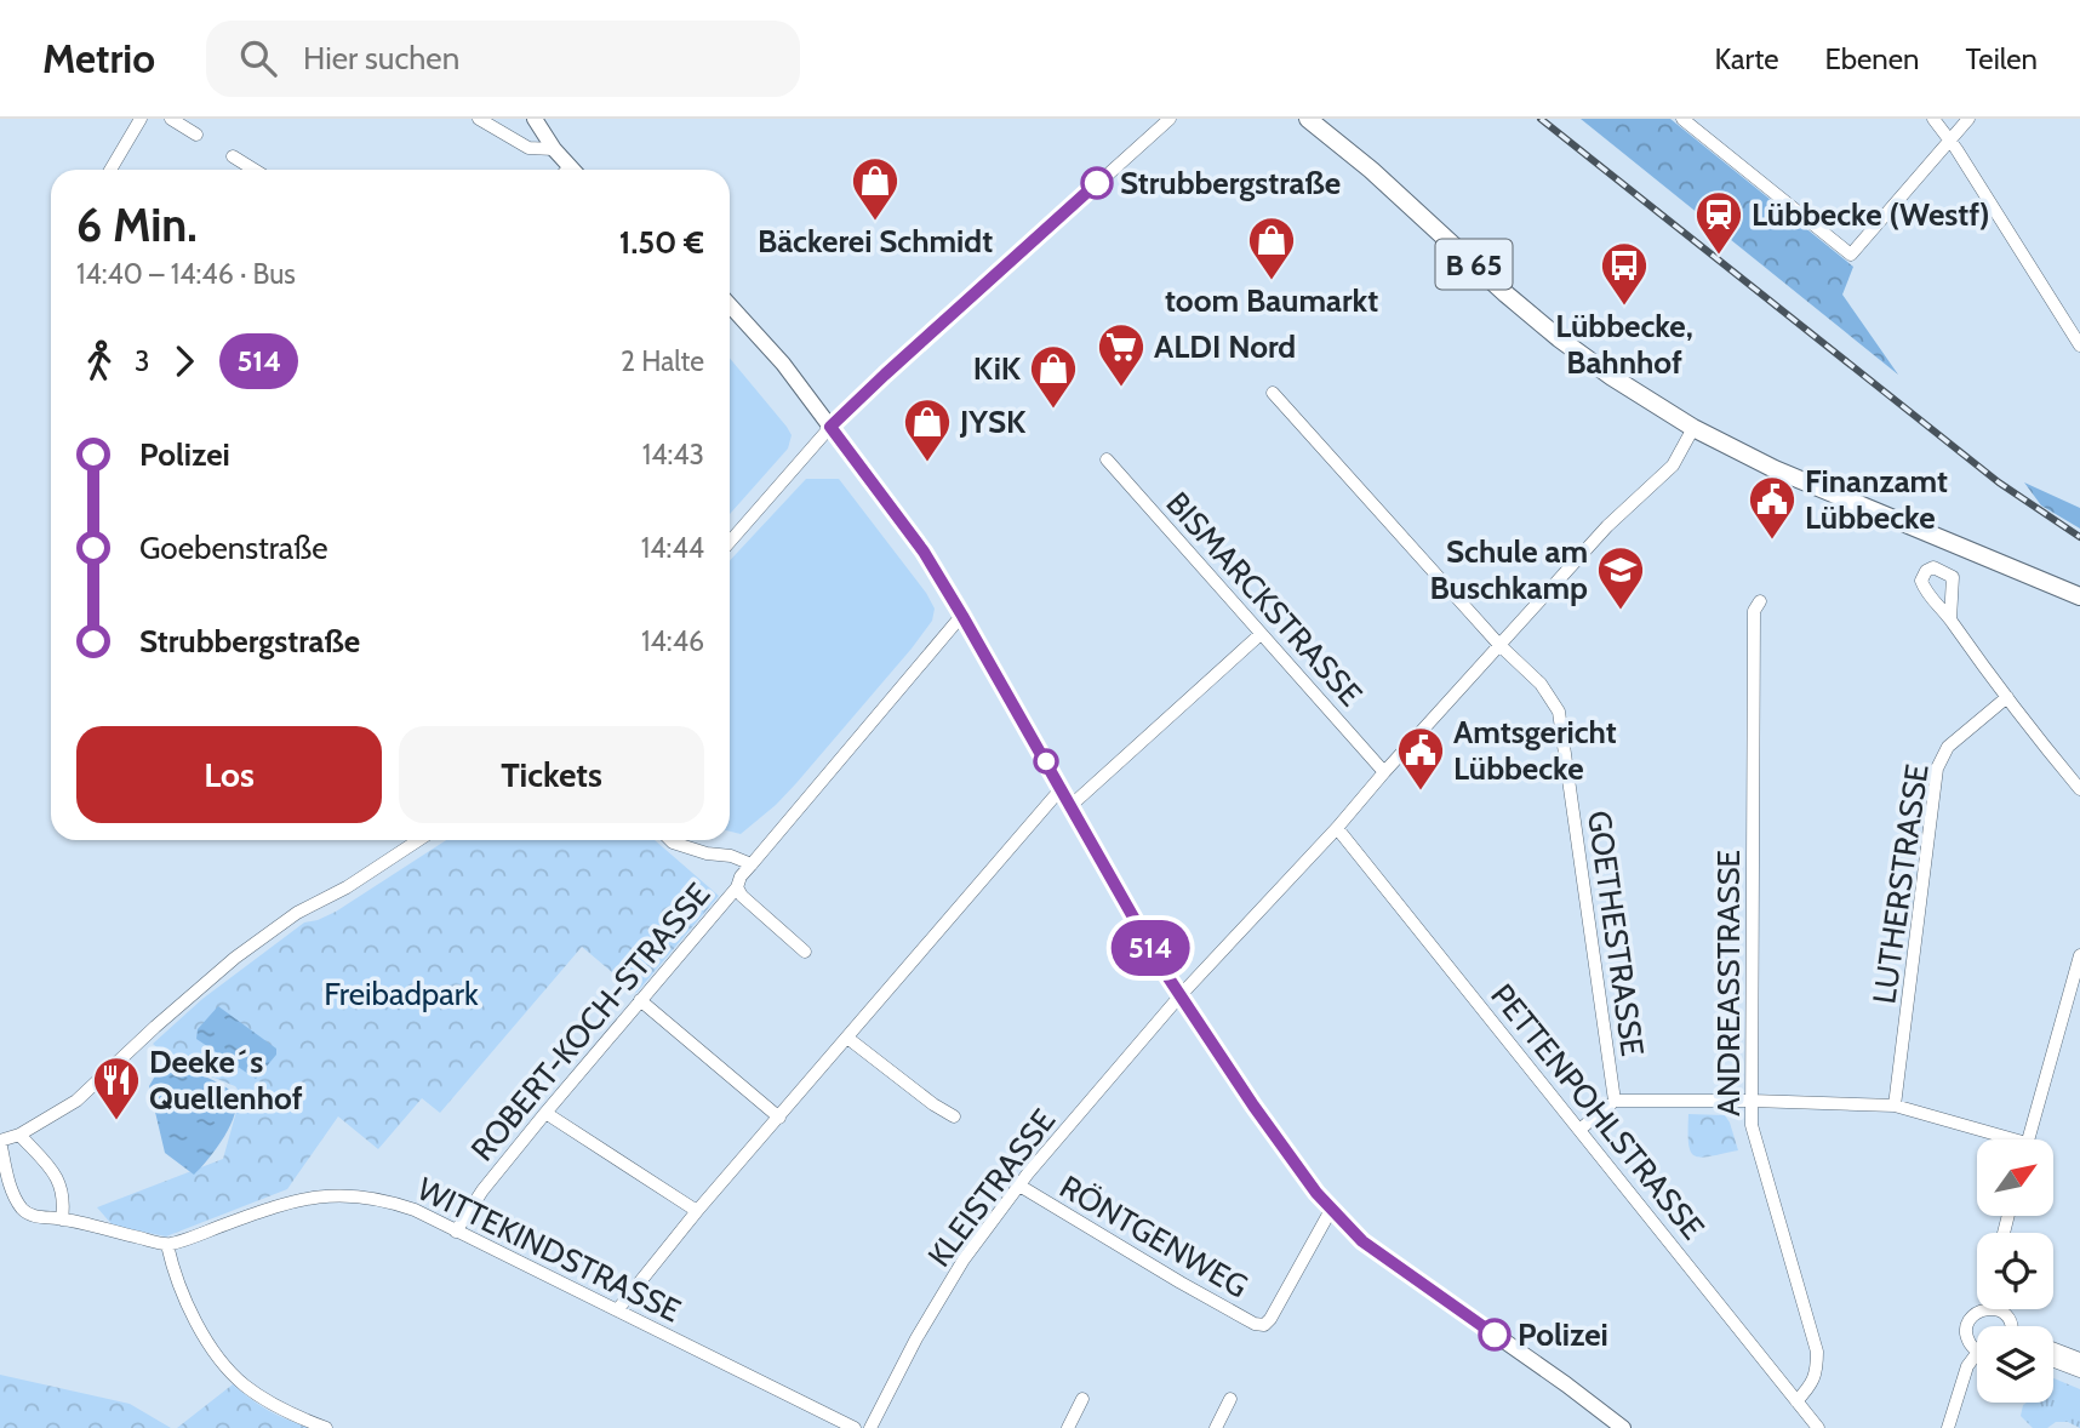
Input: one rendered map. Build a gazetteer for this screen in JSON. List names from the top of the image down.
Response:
{
  "streets": {
    "main road": ["B 65"],
    "street": [
      "BISMARCKSTRASSE",
      "LUTHERSTRASSE",
      "GOETHESTRASSE",
      "ANDREASSTRASSE",
      "ROBERT-KOCH-STRASSE",
      "PETTENPOHLSTRASSE",
      "KLEISTRASSE",
      "RÖNTGENWEG",
      "WITTEKINDSTRASSE"
    ]
  },
  "crossings": [
    ["B 65", "KLEISTRASSE"],
    ["BISMARCKSTRASSE", "KLEISTRASSE"],
    ["GOETHESTRASSE", "KLEISTRASSE"],
    ["ANDREASSTRASSE", "PETTENPOHLSTRASSE"],
    ["ROBERT-KOCH-STRASSE", "WITTEKINDSTRASSE"],
    ["PETTENPOHLSTRASSE", "KLEISTRASSE"],
    ["KLEISTRASSE", "RÖNTGENWEG"]
  ],
  "parks": ["Freibadpark"],
  "places": {
    "other": ["Strubbergstraße", "Polizei"],
    "shop": [
      "Bäckerei Schmidt",
      "toom Baumarkt",
      "KiK",
      "JYSK"
    ],
    "station": ["Lübbecke (Westf)"],
    "bus stop": ["Lübbecke, Bahnhof"],
    "supermarket": ["ALDI Nord"],
    "public building": ["Finanzamt Lübbecke", "Amtsgericht Lübbecke"],
    "school or university": ["Schule am Buschkamp"],
    "restaurant": ["Deeke´s Quellenhof"]
  },
  "lines": ["bus line 514"],
  "north": "top right",
  "page": {
    "header": "Metrio",
    "search": "Hier suchen",
    "nav": ["Karte", "Ebenen", "Teilen"],
    "on_map": "514",
    "heading": ["6 Min.", "14:40 – 14:46 · Bus", "1.50 €"],
    "legs": ["3", "514", "2 Halte"],
    "list": [
      {
        "name": "Polizei",
        "value": "14:43"
      },
      {
        "name": "Goebenstraße",
        "value": "14:44"
      },
      {
        "name": "Strubbergstraße",
        "value": "14:46"
      }
    ],
    "buttons": ["Los", "Tickets"]
  }
}
